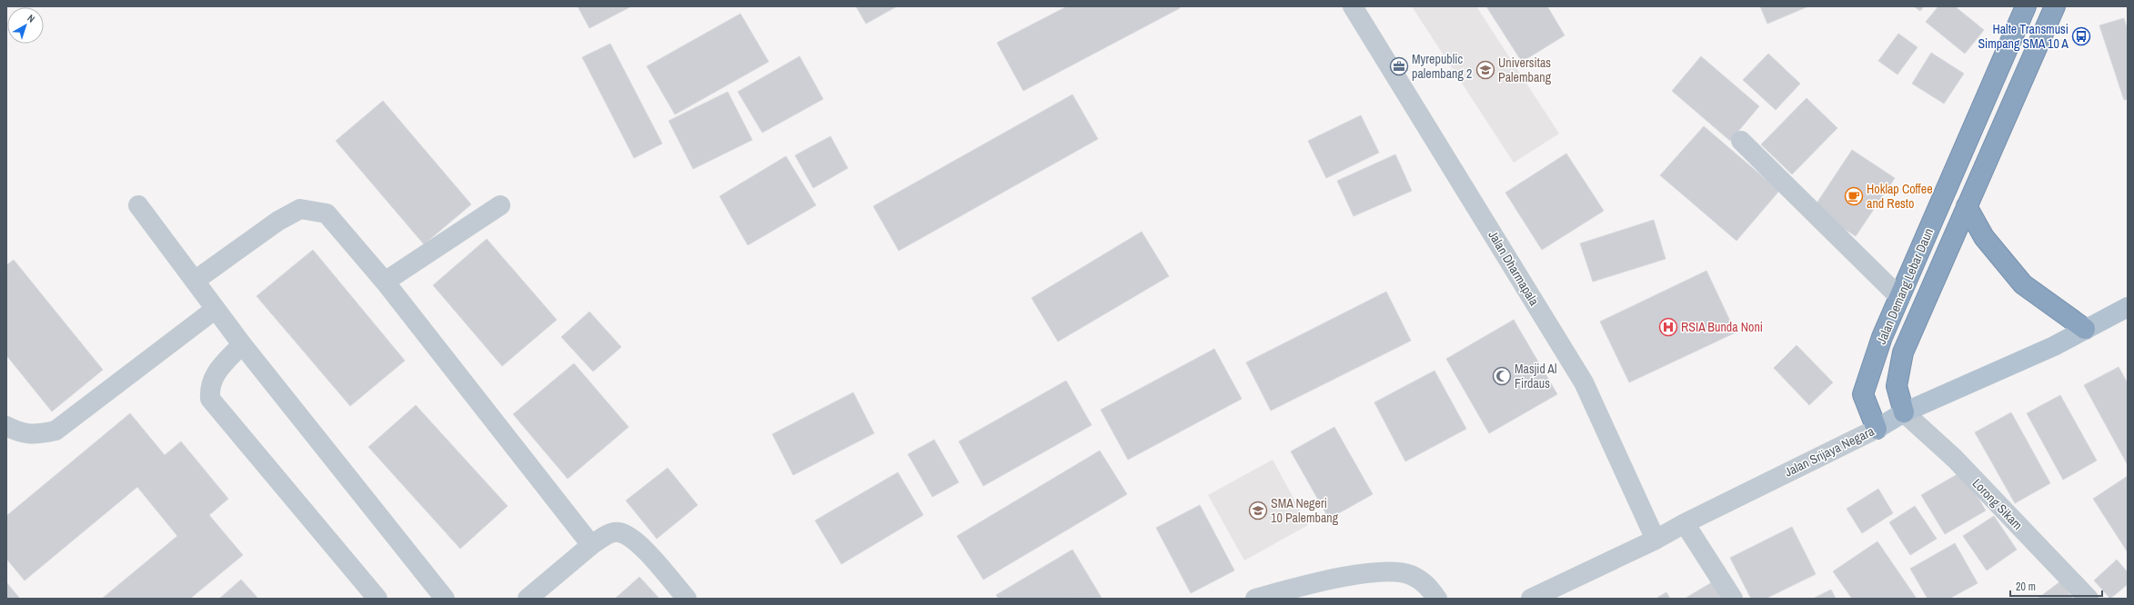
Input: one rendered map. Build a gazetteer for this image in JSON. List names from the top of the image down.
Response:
{
  "streets": {
    "highway": ["Jalan Demang Lebar Daun"],
    "main road": ["Jalan Srijaya Negara"],
    "street": ["Jalan Dharmapala", "Lorong Sikam"]
  },
  "crossings": [
    ["Jalan Dharmapala", "Jalan Srijaya Negara"],
    ["Jalan Demang Lebar Daun", "Jalan Srijaya Negara"],
    ["Jalan Demang Lebar Daun", "Lorong Sikam"],
    ["Jalan Srijaya Negara", "Lorong Sikam"]
  ],
  "places": {
    "bus stop": ["Halte Transmusi Simpang SMA 10 A"],
    "office": ["Myrepublic palembang 2"],
    "school or university": ["Universitas Palembang", "SMA Negeri 10 Palembang"],
    "cafe": ["Hoklap Coffee and Resto"],
    "hospital": ["RSIA Bunda Noni"],
    "mosque": ["Masjid Al Firdaus"]
  },
  "scale_bar": "20 m",
  "north": "top right"
}
